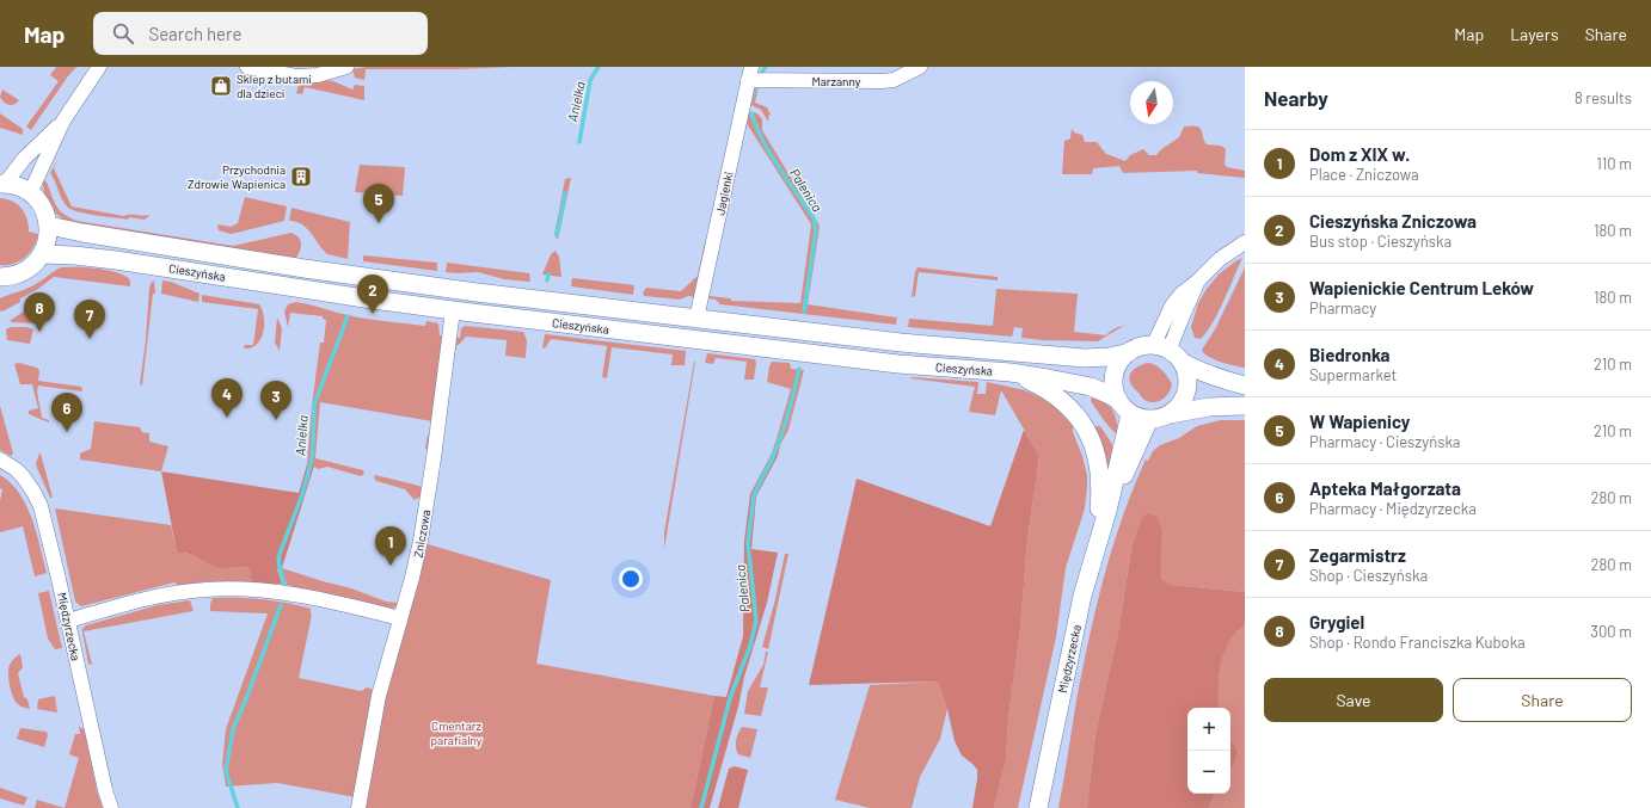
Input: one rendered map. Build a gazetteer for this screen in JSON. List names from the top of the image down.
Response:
{
  "streets": {
    "main road": ["Cieszyńska", "Międzyrzecka"],
    "street": ["Marzanny", "Jagienki", "Zniczowa"]
  },
  "crossings": [
    ["Marzanny", "Jagienki"],
    ["Jagienki", "Cieszyńska"],
    ["Cieszyńska", "Zniczowa"],
    ["Cieszyńska", "Międzyrzecka"]
  ],
  "water": ["Anielka", "Palenica"],
  "parks": ["Cmentarz parafialny"],
  "places": {
    "shop": ["Sklep z butami dla dzieci"],
    "building": ["Przychodnia Zdrowie Wapienica"]
  },
  "north": "bottom",
  "page": {
    "header": "Map",
    "search": "Search here",
    "nav": ["Map", "Layers", "Share"],
    "heading": ["Nearby", "8 results"],
    "list": [
      {
        "mark": "1",
        "name": "Dom z XIX w.",
        "note": "Place · Zniczowa",
        "value": "110 m"
      },
      {
        "mark": "2",
        "name": "Cieszyńska Zniczowa",
        "note": "Bus stop · Cieszyńska",
        "value": "180 m"
      },
      {
        "mark": "3",
        "name": "Wapienickie Centrum Leków",
        "note": "Pharmacy",
        "value": "180 m"
      },
      {
        "mark": "4",
        "name": "Biedronka",
        "note": "Supermarket",
        "value": "210 m"
      },
      {
        "mark": "5",
        "name": "W Wapienicy",
        "note": "Pharmacy · Cieszyńska",
        "value": "210 m"
      },
      {
        "mark": "6",
        "name": "Apteka Małgorzata",
        "note": "Pharmacy · Międzyrzecka",
        "value": "280 m"
      },
      {
        "mark": "7",
        "name": "Zegarmistrz",
        "note": "Shop · Cieszyńska",
        "value": "280 m"
      },
      {
        "mark": "8",
        "name": "Grygiel",
        "note": "Shop · Rondo Franciszka Kuboka",
        "value": "300 m"
      }
    ],
    "pins": [
      "5",
      "2",
      "8",
      "7",
      "4",
      "3",
      "6",
      "1"
    ],
    "buttons": ["Save", "Share"],
    "map_buttons": ["+", "−"]
  }
}
